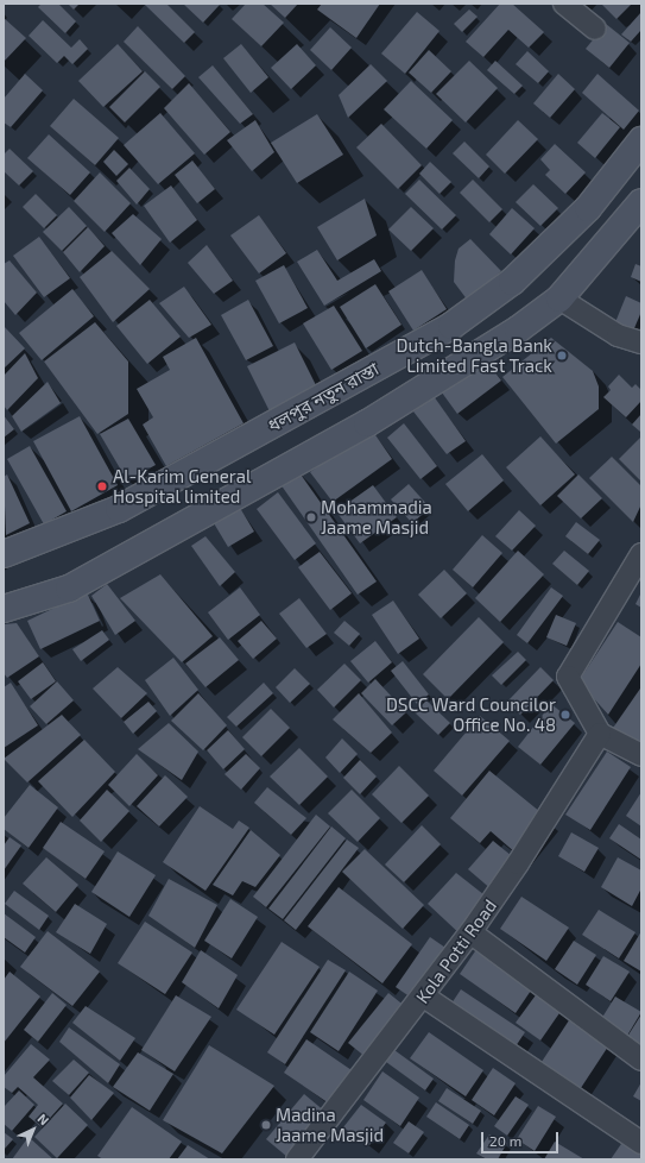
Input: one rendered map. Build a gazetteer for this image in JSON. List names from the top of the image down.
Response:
{
  "streets": {
    "main road": ["ধলপুর নতুন রাস্তা"],
    "street": ["Kola Potti Road"]
  },
  "places": [
    "Dutch-Bangla Bank Limited Fast Track",
    "Al-Karim General Hospital limited",
    "Mohammadia Jaame Masjid",
    "DSCC Ward Councilor Office No. 48",
    "Madina Jaame Masjid"
  ],
  "scale_bar": "20 m",
  "north": "top right"
}
